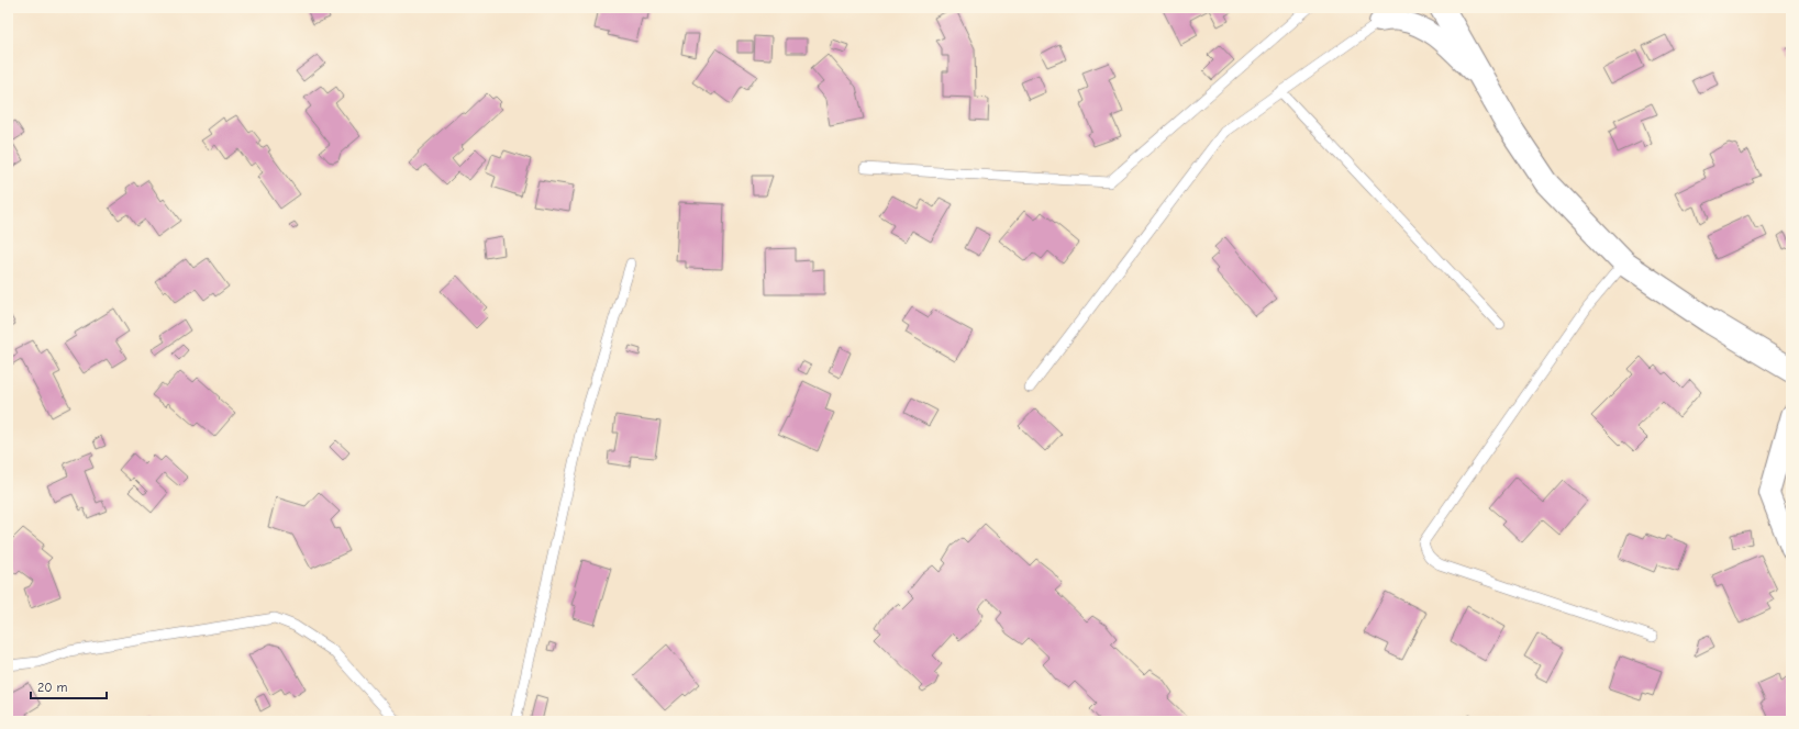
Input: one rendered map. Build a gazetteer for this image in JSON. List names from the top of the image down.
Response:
{
  "scale_bar": "20 m"
}
